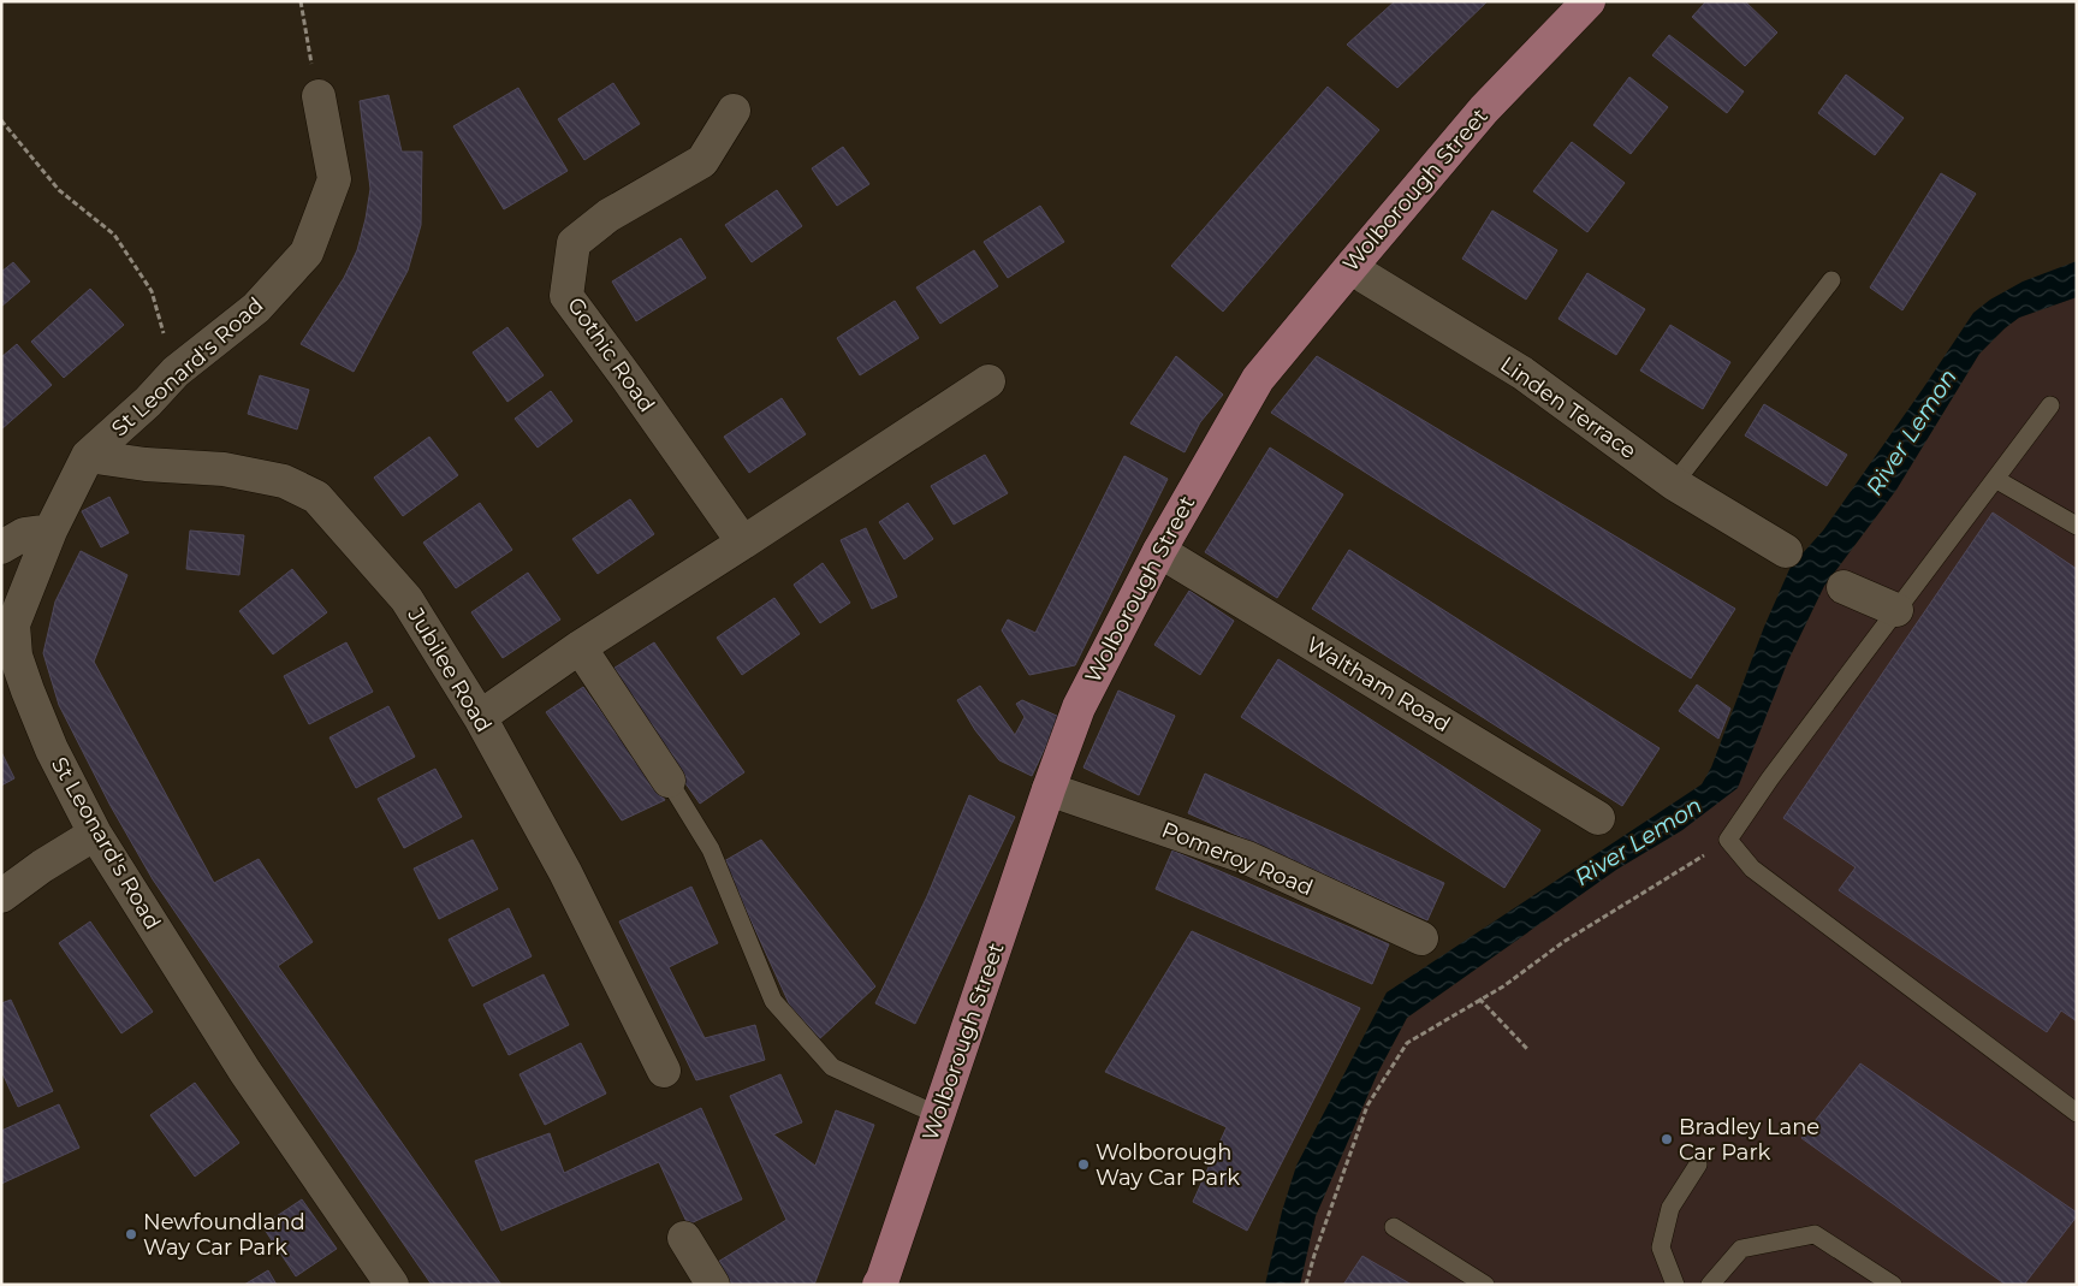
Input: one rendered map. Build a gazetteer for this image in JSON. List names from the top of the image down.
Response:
{
  "streets": {
    "main road": ["Wolborough Street"],
    "street": [
      "Gothic Road",
      "St Leonard's Road",
      "Linden Terrace",
      "Jubilee Road",
      "Waltham Road",
      "Pomeroy Road"
    ]
  },
  "crossings": [
    ["Wolborough Street", "Linden Terrace"],
    ["Wolborough Street", "Waltham Road"],
    ["Wolborough Street", "Pomeroy Road"],
    ["St Leonard's Road", "Jubilee Road"]
  ],
  "water": ["River Lemon"],
  "places": ["Bradley Lane Car Park", "Wolborough Way Car Park", "Newfoundland Way Car Park"]
}
